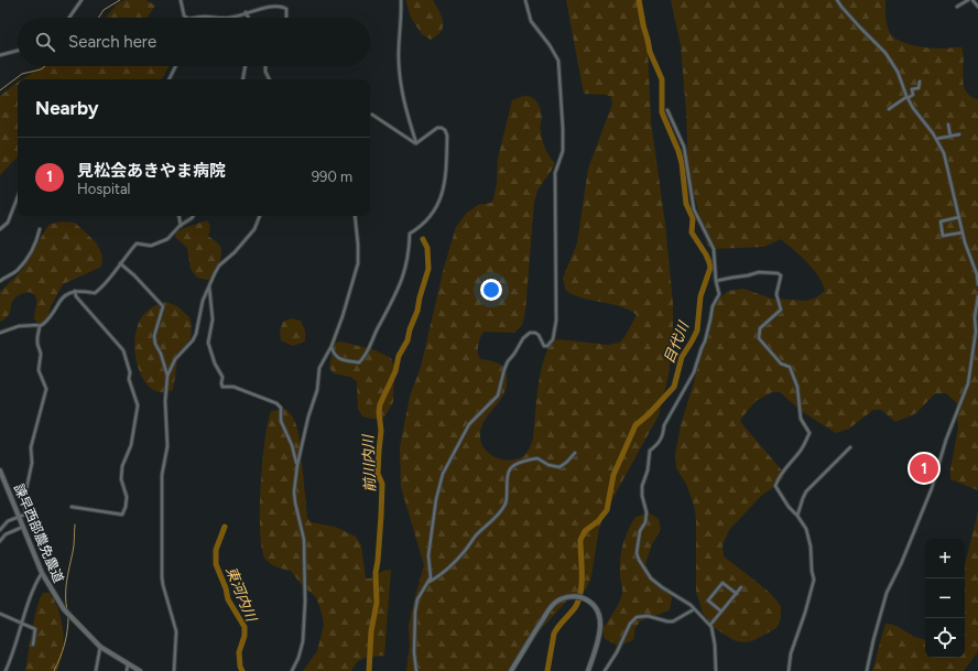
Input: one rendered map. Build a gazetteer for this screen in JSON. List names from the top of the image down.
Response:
{
  "streets": {
    "street": ["諫早西部農免農道"]
  },
  "water": ["目代川", "前川内川", "東河内川"],
  "page": {
    "search": "Search here",
    "heading": "Nearby",
    "list": [
      {
        "mark": "1",
        "name": "見松会あきやま病院",
        "note": "Hospital",
        "value": "990 m"
      }
    ],
    "pins": "1",
    "map_buttons": ["+", "−"]
  }
}
